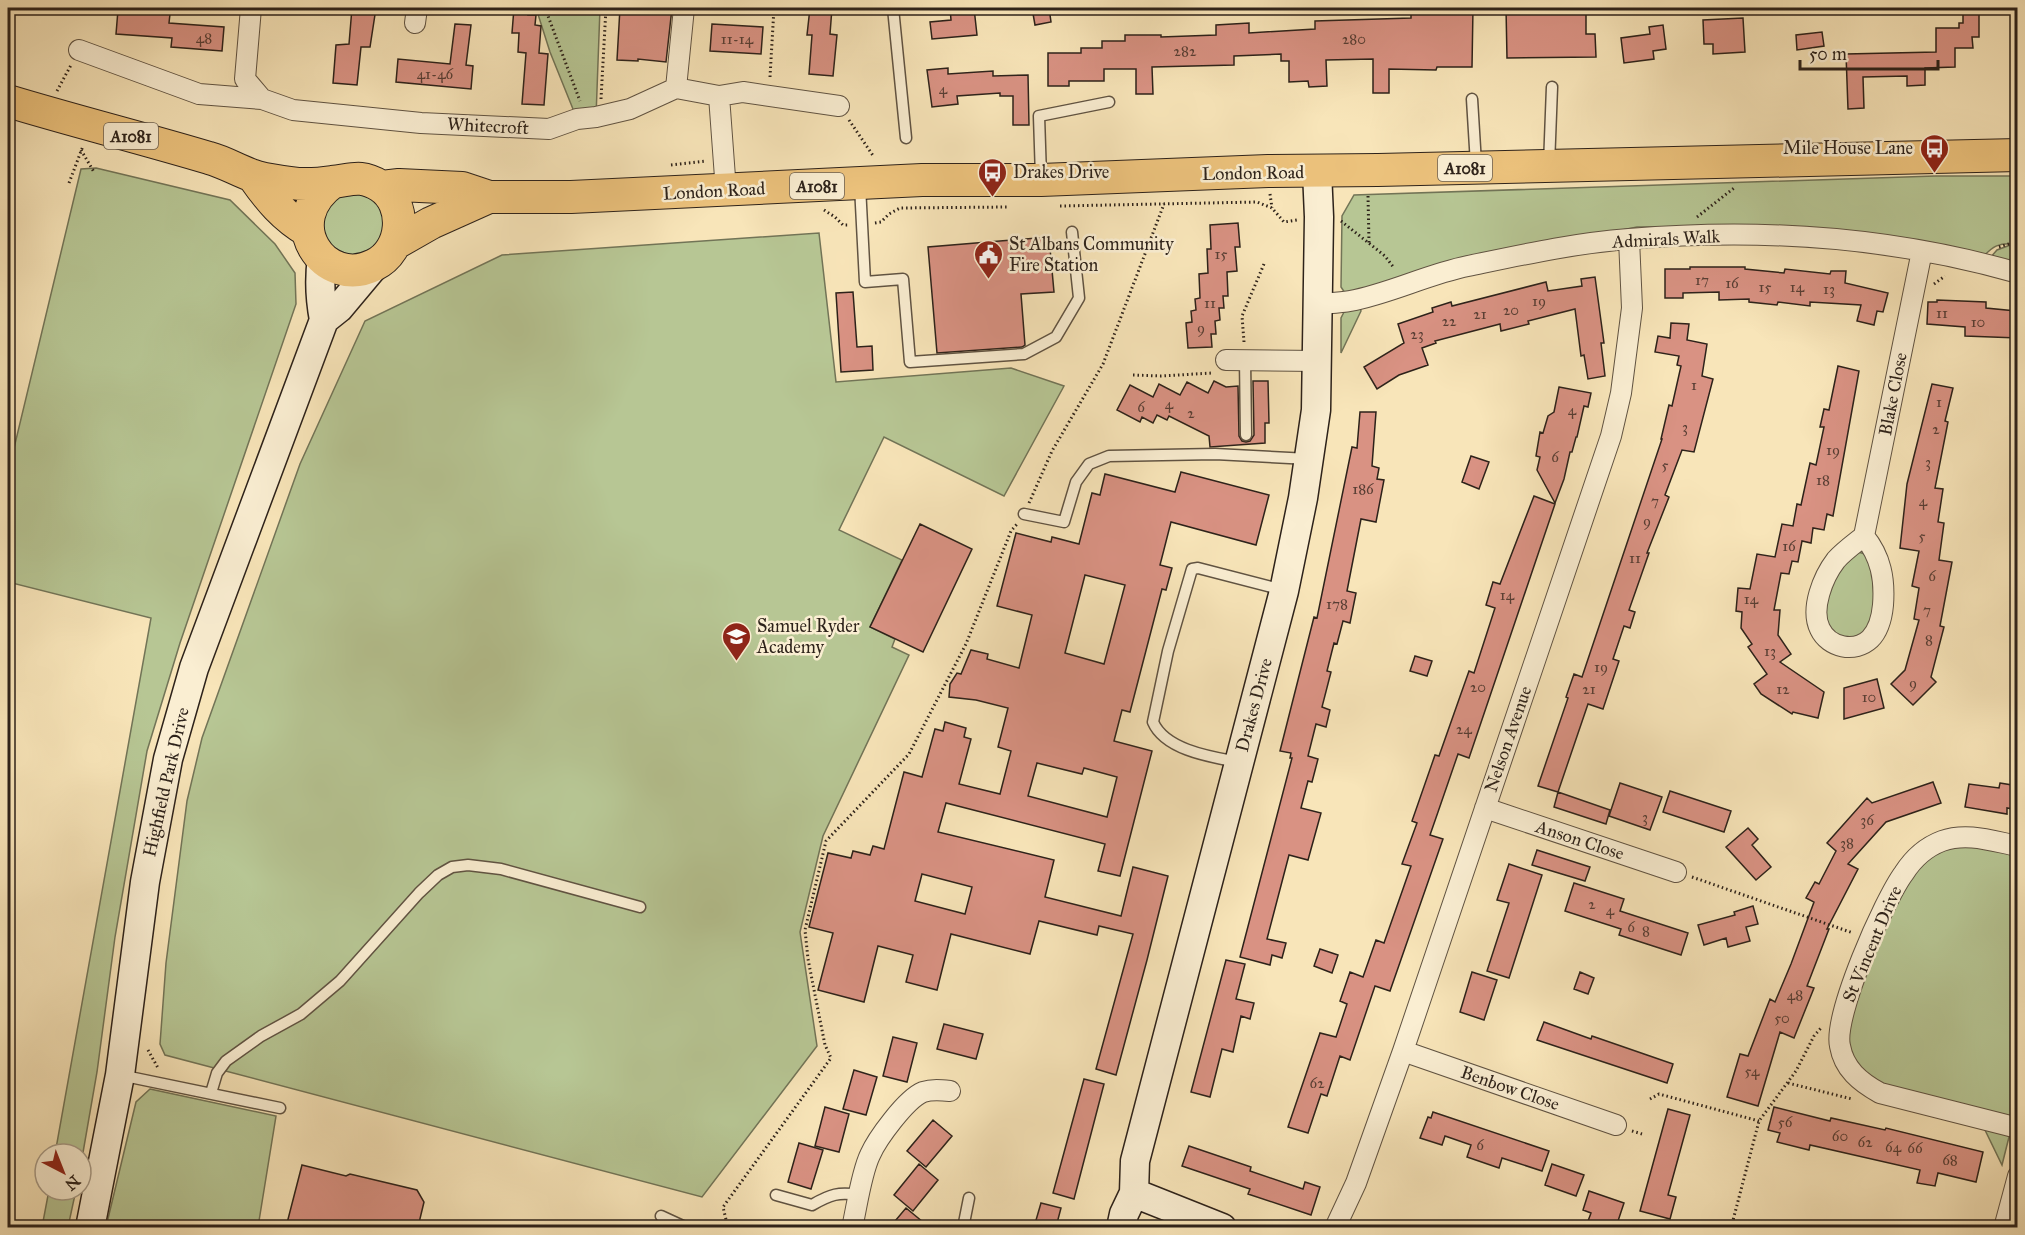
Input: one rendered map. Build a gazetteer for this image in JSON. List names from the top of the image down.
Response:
{
  "streets": {
    "main road": ["A1081", "London Road"],
    "street": [
      "Whitecroft",
      "Admirals Walk",
      "Blake Close",
      "Drakes Drive",
      "Nelson Avenue",
      "Highfield Park Drive",
      "Anson Close",
      "St Vincent Drive",
      "Benbow Close"
    ]
  },
  "crossings": [
    ["London Road", "Drakes Drive"],
    ["London Road", "Highfield Park Drive"],
    ["Admirals Walk", "Blake Close"],
    ["Admirals Walk", "Drakes Drive"],
    ["Admirals Walk", "Nelson Avenue"],
    ["Nelson Avenue", "Anson Close"],
    ["Nelson Avenue", "Benbow Close"]
  ],
  "places": {
    "bus stop": ["Mile House Lane", "Drakes Drive"],
    "public building": ["St Albans Community Fire Station"],
    "school or university": ["Samuel Ryder Academy"]
  },
  "house_numbers": [
    "48",
    "11-14",
    "280",
    "282",
    "41-46",
    "4",
    "15",
    "17",
    "16",
    "15",
    "14",
    "13",
    "19",
    "11",
    "20",
    "11",
    "21",
    "22",
    "10",
    "9",
    "23",
    "1",
    "1",
    "4",
    "6",
    "4",
    "2",
    "3",
    "2",
    "19",
    "6",
    "3",
    "5",
    "18",
    "186",
    "7",
    "4",
    "9",
    "5",
    "16",
    "11",
    "6",
    "14",
    "14",
    "178",
    "7",
    "8",
    "13",
    "19",
    "9",
    "20",
    "21",
    "12",
    "10",
    "24",
    "3",
    "36",
    "38",
    "2",
    "4",
    "6",
    "8",
    "48",
    "50",
    "54",
    "62",
    "56",
    "60",
    "62",
    "6",
    "64",
    "66",
    "68"
  ],
  "scale_bar": "50 m",
  "north": "bottom right"
}
